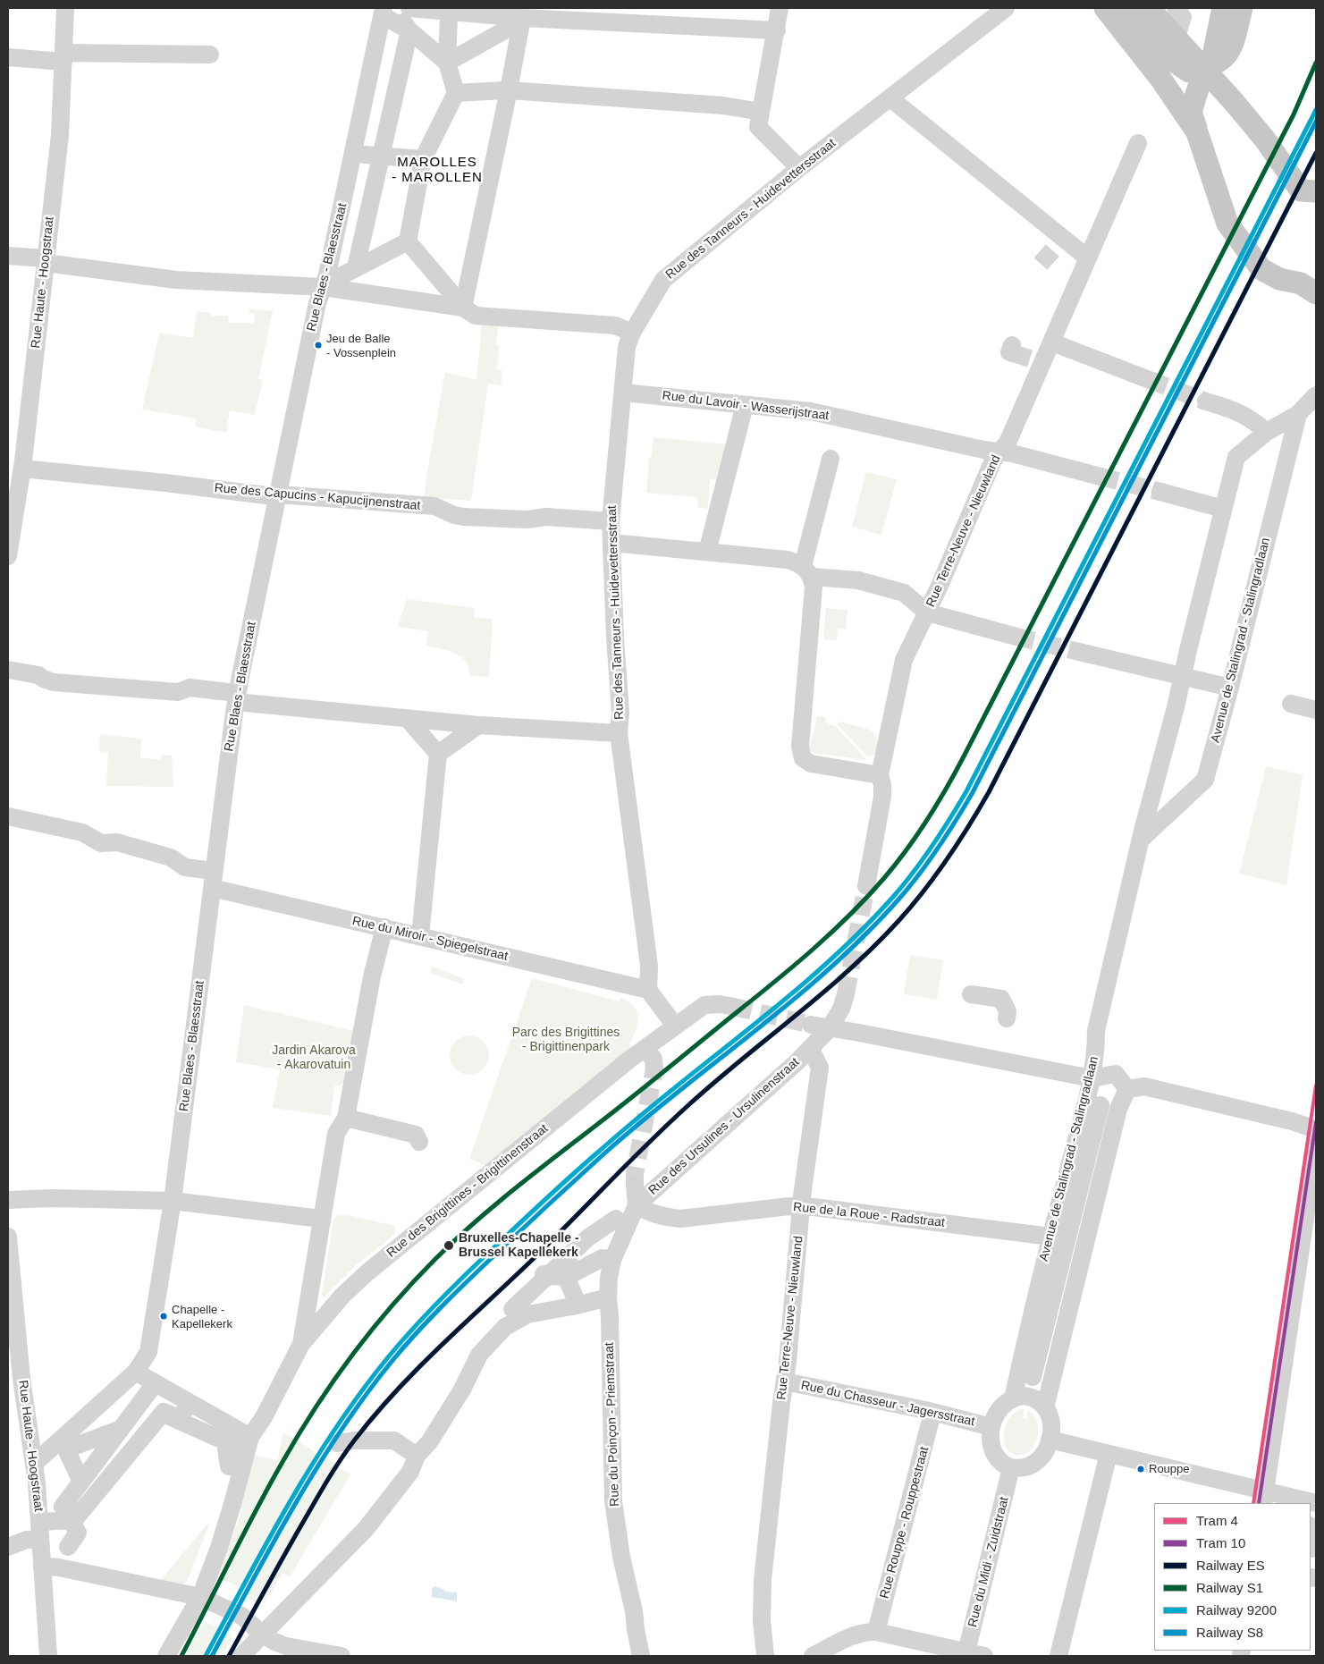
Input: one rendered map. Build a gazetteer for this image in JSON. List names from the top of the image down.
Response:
{
  "streets": {
    "street": [
      "Rue des Tanneurs - Huidevettersstraat",
      "Rue Blaes - Blaesstraat",
      "Rue Haute - Hoogstraat",
      "Rue du Lavoir - Wasserijstraat",
      "Rue des Capucins - Kapucijnenstraat",
      "Rue Terre-Neuve - Nieuwland",
      "Avenue de Stalingrad - Stalingradlaan",
      "Rue du Miroir - Spiegelstraat",
      "Rue des Ursulines - Ursulinenstraat",
      "Rue des Brigittines - Brigittinenstraat",
      "Rue de la Roue - Radstraat",
      "Rue du Chasseur - Jagersstraat",
      "Rue du Poinçon - Priemstraat",
      "Rue Rouppe - Rouppestraat",
      "Rue du Midi - Zuidstraat"
    ]
  },
  "crossings": [
    ["Rue des Tanneurs - Huidevettersstraat", "Rue du Lavoir - Wasserijstraat"],
    ["Rue des Tanneurs - Huidevettersstraat", "Rue des Capucins - Kapucijnenstraat"],
    ["Rue des Tanneurs - Huidevettersstraat", "Rue du Miroir - Spiegelstraat"],
    ["Rue Blaes - Blaesstraat", "Rue Haute - Hoogstraat"],
    ["Rue Blaes - Blaesstraat", "Rue des Capucins - Kapucijnenstraat"],
    ["Rue Blaes - Blaesstraat", "Rue du Miroir - Spiegelstraat"],
    ["Rue Haute - Hoogstraat", "Rue des Capucins - Kapucijnenstraat"],
    ["Rue du Lavoir - Wasserijstraat", "Rue Terre-Neuve - Nieuwland"],
    ["Rue Terre-Neuve - Nieuwland", "Rue des Ursulines - Ursulinenstraat"],
    ["Rue Terre-Neuve - Nieuwland", "Rue de la Roue - Radstraat"],
    ["Rue Terre-Neuve - Nieuwland", "Rue du Chasseur - Jagersstraat"],
    ["Avenue de Stalingrad - Stalingradlaan", "Rue de la Roue - Radstraat"],
    ["Avenue de Stalingrad - Stalingradlaan", "Rue du Chasseur - Jagersstraat"],
    ["Avenue de Stalingrad - Stalingradlaan", "Rue du Midi - Zuidstraat"],
    ["Rue des Ursulines - Ursulinenstraat", "Rue de la Roue - Radstraat"],
    ["Rue des Ursulines - Ursulinenstraat", "Rue du Poinçon - Priemstraat"],
    ["Rue de la Roue - Radstraat", "Rue du Poinçon - Priemstraat"],
    ["Rue du Chasseur - Jagersstraat", "Rue Rouppe - Rouppestraat"],
    ["Rue du Chasseur - Jagersstraat", "Rue du Midi - Zuidstraat"]
  ],
  "districts": ["MAROLLES - MAROLLEN"],
  "parks": ["Parc des Brigittines - Brigittinenpark", "Jardin Akarova - Akarovatuin"],
  "places": [
    "Jeu de Balle - Vossenplein",
    "Bruxelles-Chapelle - Brussel Kapellekerk",
    "Chapelle - Kapellekerk",
    "Rouppe"
  ],
  "lines": [
    "rail line S1",
    "rail line 9200",
    "rail line S8",
    "rail line ES",
    "tram line 4",
    "tram line 10"
  ],
  "legend": [
    "Tram 4",
    "Tram 10",
    "Railway ES",
    "Railway S1",
    "Railway 9200",
    "Railway S8"
  ]
}
